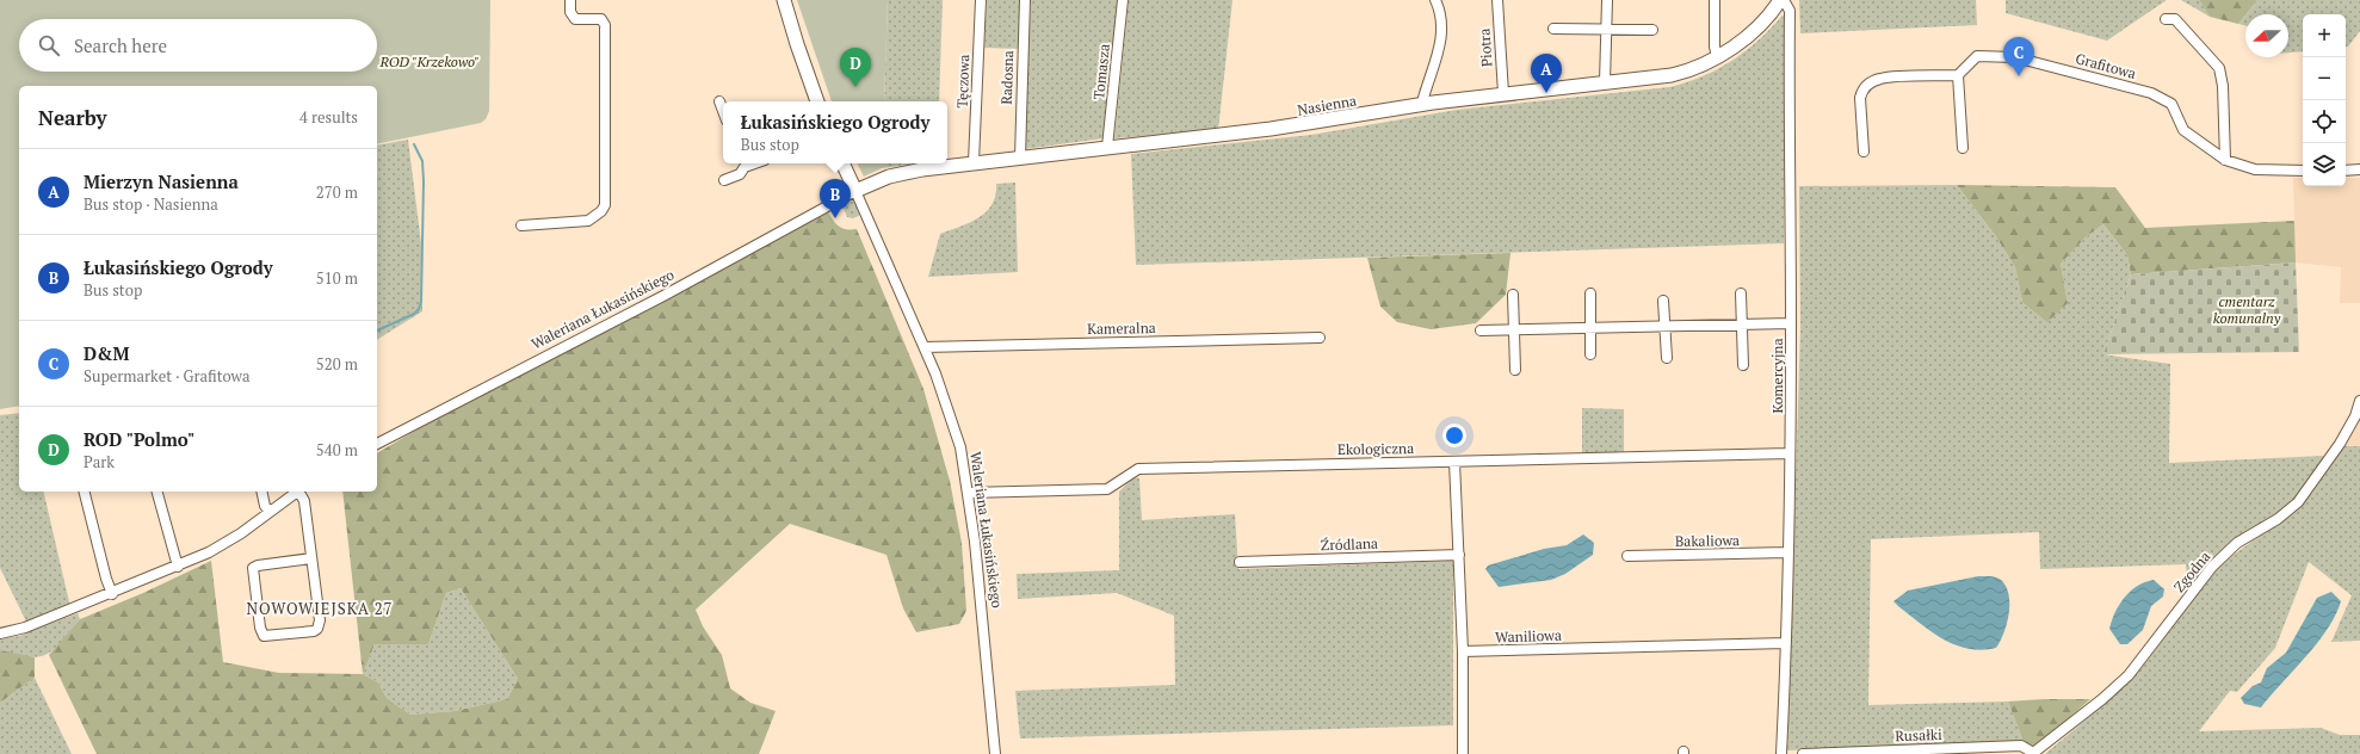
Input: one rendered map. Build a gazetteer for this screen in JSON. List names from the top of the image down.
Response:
{
  "streets": {
    "street": [
      "Piotra",
      "Grafitowa",
      "Tomasza",
      "Radosna",
      "Tęczowa",
      "Nasienna",
      "Waleriana Łukasińskiego",
      "Kameralna",
      "Komercyjna",
      "Ekologiczna",
      "Bakaliowa",
      "Źródlana",
      "Zgodna",
      "Waniliowa",
      "Rusałki"
    ]
  },
  "crossings": [
    ["Piotra", "Nasienna"],
    ["Tomasza", "Nasienna"],
    ["Radosna", "Nasienna"],
    ["Tęczowa", "Nasienna"],
    ["Nasienna", "Waleriana Łukasińskiego"],
    ["Nasienna", "Komercyjna"],
    ["Waleriana Łukasińskiego", "Kameralna"],
    ["Waleriana Łukasińskiego", "Ekologiczna"],
    ["Komercyjna", "Ekologiczna"],
    ["Komercyjna", "Bakaliowa"],
    ["Komercyjna", "Waniliowa"],
    ["Zgodna", "Rusałki"]
  ],
  "districts": ["NOWOWIEJSKA 27"],
  "parks": ["ROD \"Krzekowo\"", "cmentarz komunalny"],
  "north": "left",
  "page": {
    "map_buttons": ["+", "−"],
    "search": "Search here",
    "pins": [
      "C",
      "D",
      "A",
      "B"
    ],
    "heading": ["Nearby", "4 results"],
    "popup": ["Łukasińskiego Ogrody", "Bus stop"],
    "list": [
      {
        "mark": "A",
        "name": "Mierzyn Nasienna",
        "note": "Bus stop · Nasienna",
        "value": "270 m"
      },
      {
        "mark": "B",
        "name": "Łukasińskiego Ogrody",
        "note": "Bus stop",
        "value": "510 m"
      },
      {
        "mark": "C",
        "name": "D&M",
        "note": "Supermarket · Grafitowa",
        "value": "520 m"
      },
      {
        "mark": "D",
        "name": "ROD \"Polmo\"",
        "note": "Park",
        "value": "540 m"
      }
    ]
  }
}
